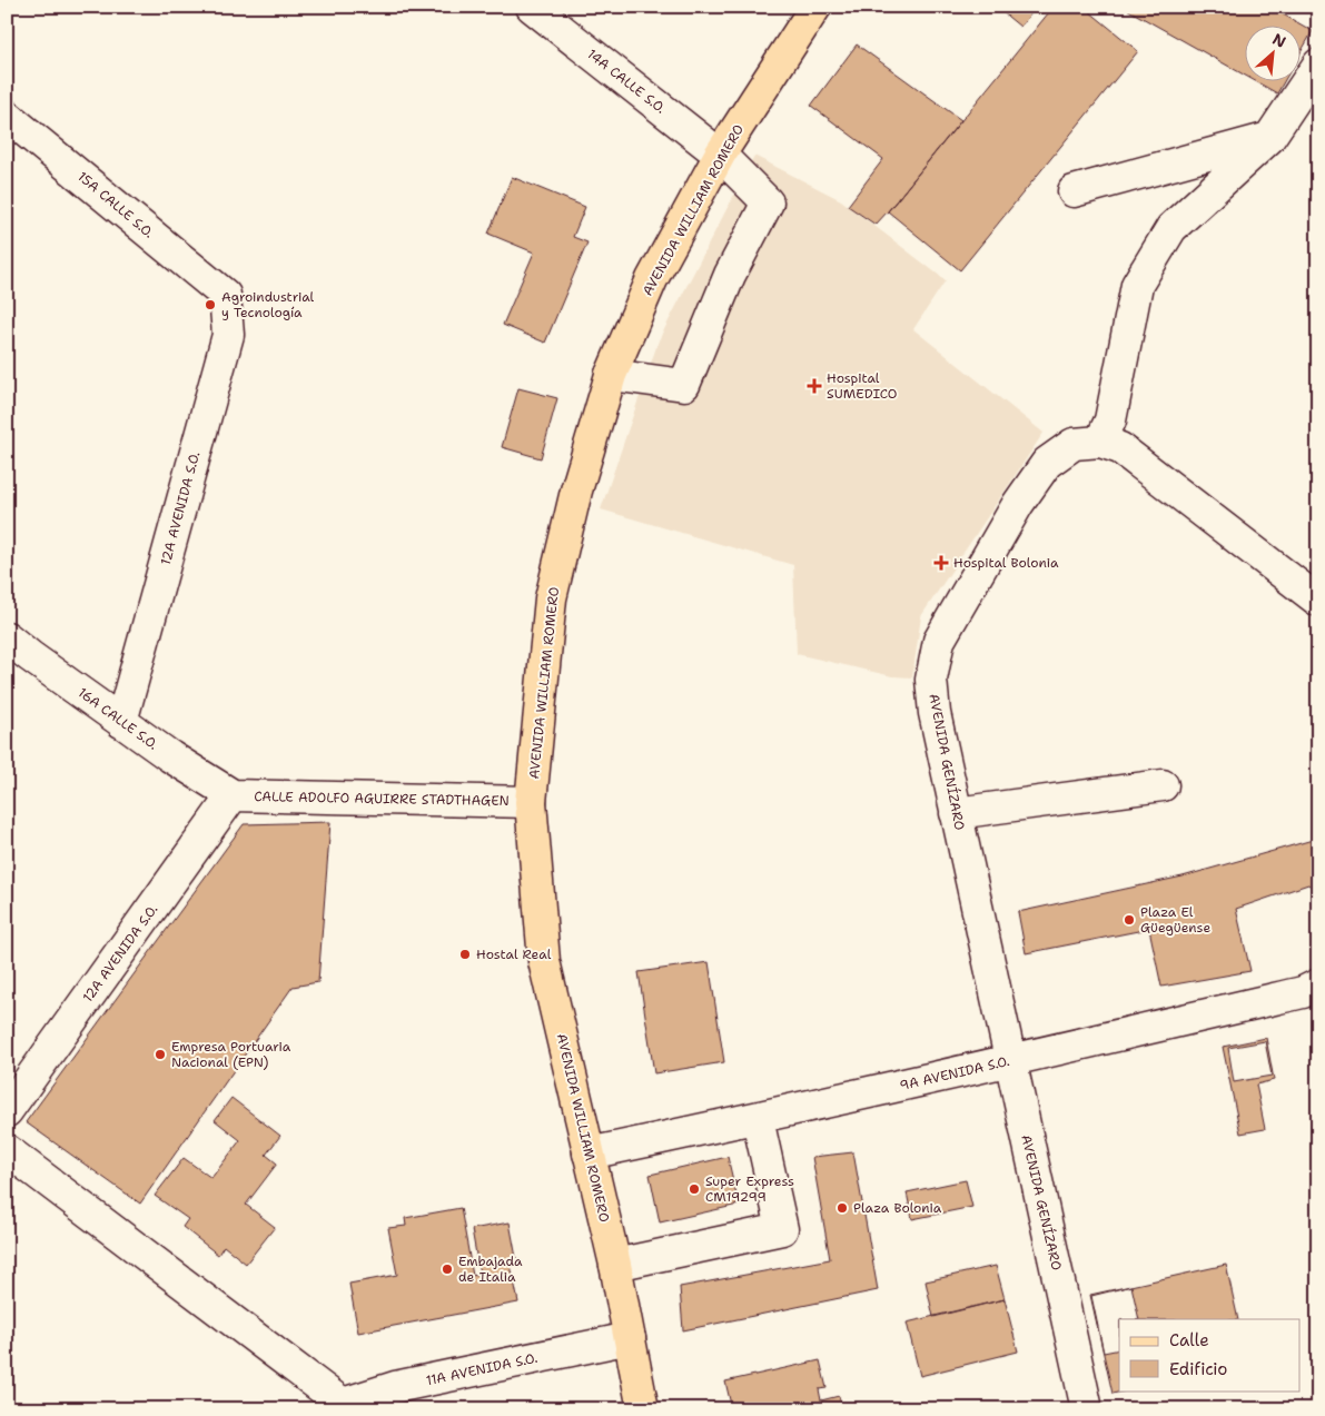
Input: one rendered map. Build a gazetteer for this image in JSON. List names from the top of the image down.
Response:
{
  "streets": {
    "main road": ["AVENIDA WILLIAM ROMERO"],
    "street": [
      "14A CALLE S.O.",
      "15A CALLE S.O.",
      "12A AVENIDA S.O.",
      "16A CALLE S.O.",
      "AVENIDA GENÍZARO",
      "CALLE ADOLFO AGUIRRE STADTHAGEN",
      "9A AVENIDA S.O.",
      "11A AVENIDA S.O."
    ]
  },
  "crossings": [
    ["14A CALLE S.O.", "AVENIDA WILLIAM ROMERO"],
    ["15A CALLE S.O.", "12A AVENIDA S.O."],
    ["AVENIDA WILLIAM ROMERO", "CALLE ADOLFO AGUIRRE STADTHAGEN"],
    ["AVENIDA WILLIAM ROMERO", "9A AVENIDA S.O."],
    ["AVENIDA WILLIAM ROMERO", "11A AVENIDA S.O."],
    ["12A AVENIDA S.O.", "16A CALLE S.O."],
    ["12A AVENIDA S.O.", "CALLE ADOLFO AGUIRRE STADTHAGEN"],
    ["16A CALLE S.O.", "CALLE ADOLFO AGUIRRE STADTHAGEN"],
    ["AVENIDA GENÍZARO", "9A AVENIDA S.O."]
  ],
  "places": {
    "other": [
      "Agroindustrial y Tecnología",
      "Plaza El Güegüense",
      "Hostal Real",
      "Empresa Portuaria Nacional (EPN)",
      "Super Express CM19299",
      "Plaza Bolonia",
      "Embajada de Italia"
    ],
    "health": ["Hospital SUMEDICO", "Hospital Bolonia"]
  },
  "legend": ["Calle", "Edificio"],
  "north": "top right"
}
